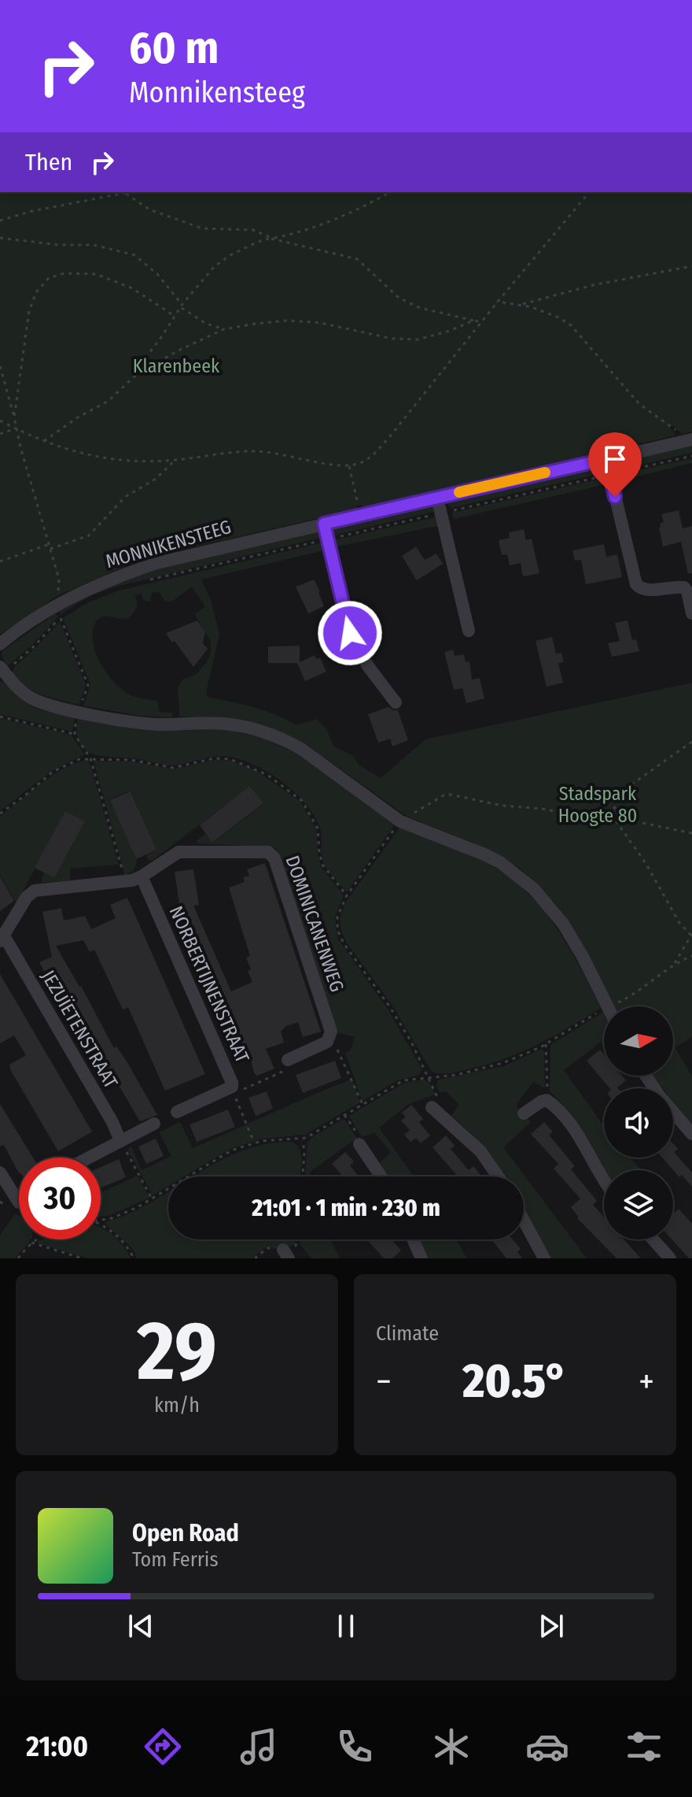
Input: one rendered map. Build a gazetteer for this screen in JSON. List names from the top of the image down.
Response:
{
  "streets": {
    "street": [
      "MONNIKENSTEEG",
      "DOMINICANENWEG",
      "NORBERTIJNENSTRAAT",
      "JEZUÏETENSTRAAT"
    ]
  },
  "crossings": [
    ["DOMINICANENWEG", "NORBERTIJNENSTRAAT"],
    ["DOMINICANENWEG", "JEZUÏETENSTRAAT"]
  ],
  "parks": ["Klarenbeek", "Stadspark Hoogte 80"],
  "north": "right",
  "page": {
    "turn": ["60 m", "Monnikensteeg"],
    "then": "Then",
    "limit": "30",
    "trip": "21:01 · 1 min · 230 m",
    "tile": [
      ["29", "km/h"],
      "Climate"
    ],
    "heat": ["−", "20.5°", "+"],
    "song": ["Open Road", "Tom Ferris"],
    "tabs": "21:00"
  }
}
